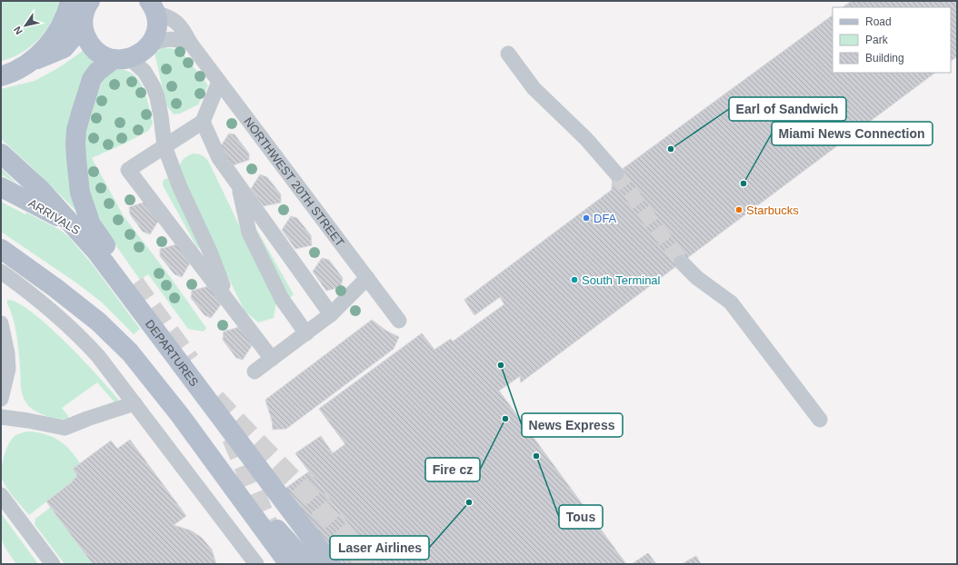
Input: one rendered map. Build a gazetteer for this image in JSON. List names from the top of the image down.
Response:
{
  "streets": {
    "main road": ["ARRIVALS", "DEPARTURES"],
    "lane": ["NORTHWEST 20TH STREET"]
  },
  "places": [
    "Earl of Sandwich",
    "Miami News Connection",
    "Starbucks",
    "DFA",
    "South Terminal",
    "News Express",
    "Fire cz",
    "Tous",
    "Laser Airlines"
  ],
  "legend": ["Road", "Park", "Building"],
  "north": "bottom left"
}
